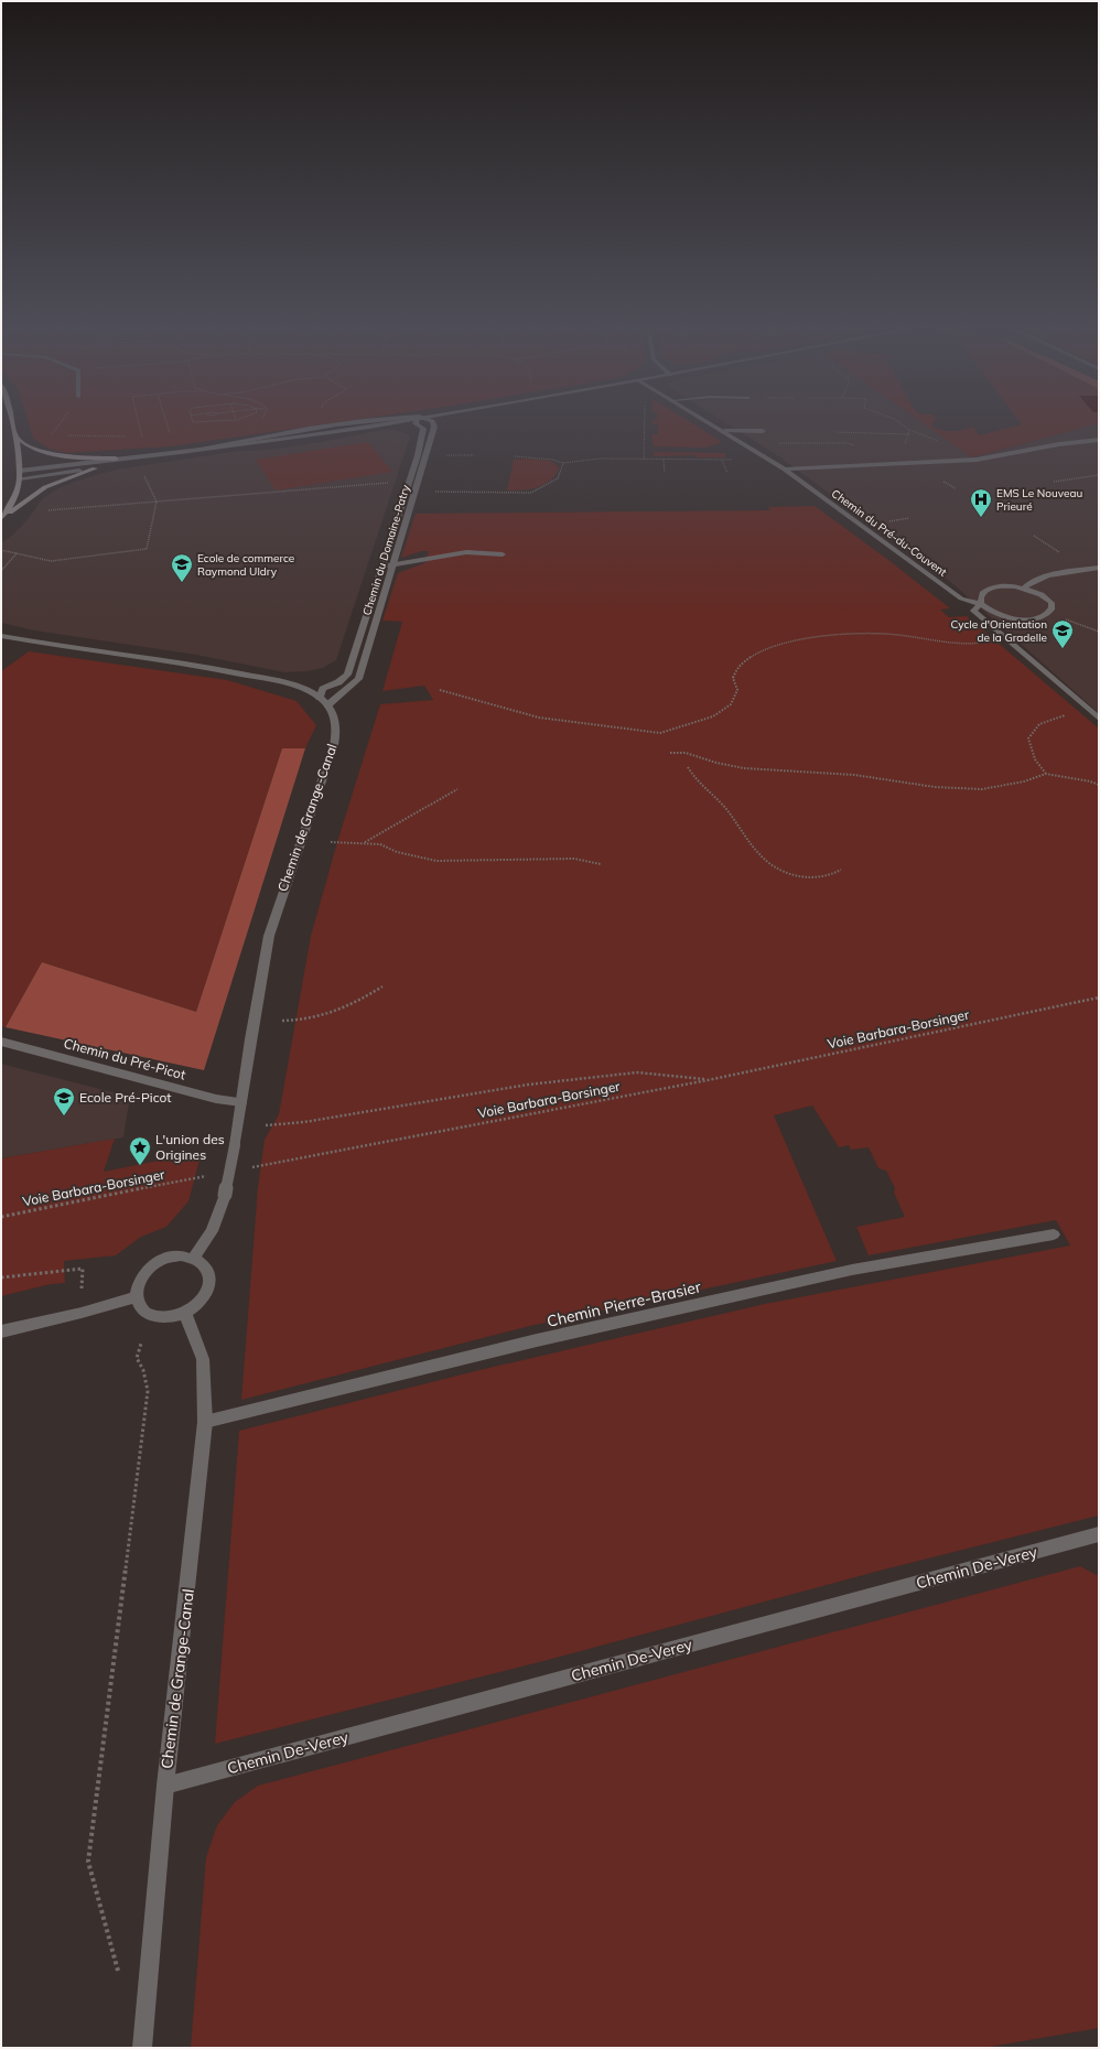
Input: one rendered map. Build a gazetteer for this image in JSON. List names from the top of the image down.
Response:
{
  "streets": {
    "street": [
      "Chemin du Pré-du-Couvent",
      "Chemin du Domaine-Patry",
      "Chemin de Grange-Canal",
      "Chemin du Pré-Picot",
      "Chemin Pierre-Brasier",
      "Chemin De-Verey"
    ],
    "path": ["Voie Barbara-Borsinger"]
  },
  "crossings": [
    ["Chemin du Domaine-Patry", "Chemin de Grange-Canal"],
    ["Chemin de Grange-Canal", "Chemin du Pré-Picot"],
    ["Chemin de Grange-Canal", "Chemin Pierre-Brasier"],
    ["Chemin de Grange-Canal", "Chemin De-Verey"]
  ],
  "places": {
    "hospital": ["EMS Le Nouveau Prieuré"],
    "school or university": ["Ecole de commerce Raymond Uldry", "Cycle d'Orientation de la Gradelle", "Ecole Pré-Picot"],
    "place": ["L'union des Origines"]
  }
}
